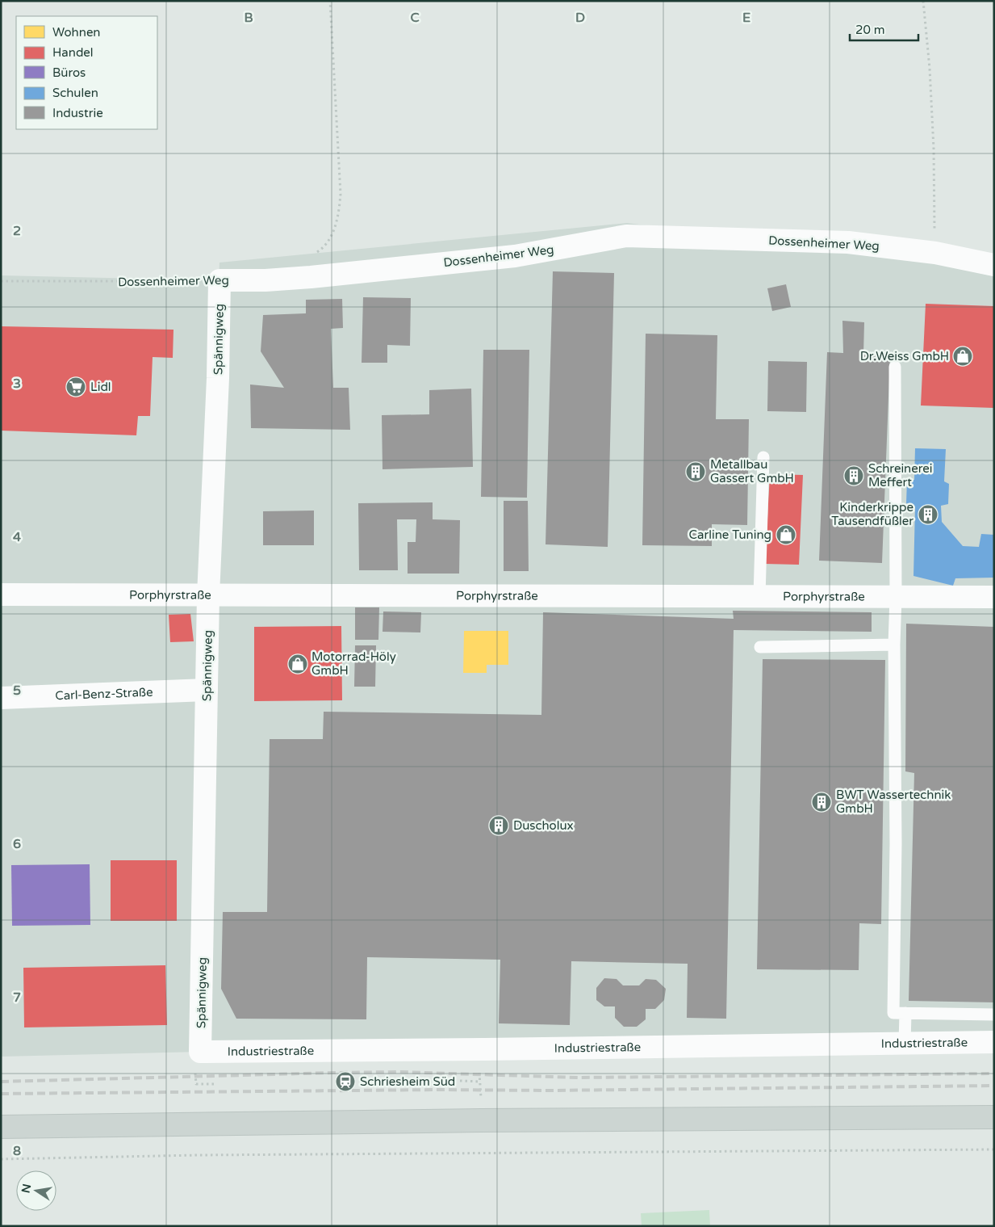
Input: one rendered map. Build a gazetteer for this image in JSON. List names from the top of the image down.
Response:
{
  "streets": {
    "street": [
      "Dossenheimer Weg",
      "Spännigweg",
      "Porphyrstraße",
      "Carl-Benz-Straße",
      "Industriestraße"
    ]
  },
  "crossings": [
    ["Dossenheimer Weg", "Spännigweg"],
    ["Spännigweg", "Porphyrstraße"],
    ["Spännigweg", "Carl-Benz-Straße"],
    ["Spännigweg", "Industriestraße"]
  ],
  "places": {
    "shop": ["Dr.Weiss GmbH", "Carline Tuning", "Motorrad-Höly GmbH"],
    "supermarket": ["Lidl"],
    "building": [
      "Metallbau Gassert GmbH",
      "Schreinerei Meffert",
      "Kinderkrippe Tausendfüßler",
      "BWT Wassertechnik GmbH",
      "Duscholux"
    ],
    "station": ["Schriesheim Süd"]
  },
  "legend": [
    "Wohnen",
    "Handel",
    "Büros",
    "Schulen",
    "Industrie"
  ],
  "scale_bar": "20 m",
  "north": "left",
  "grid": {
    "columns": [
      "B",
      "C",
      "D",
      "E"
    ],
    "rows": [
      "2",
      "3",
      "4",
      "5",
      "6",
      "7",
      "8"
    ]
  }
}
